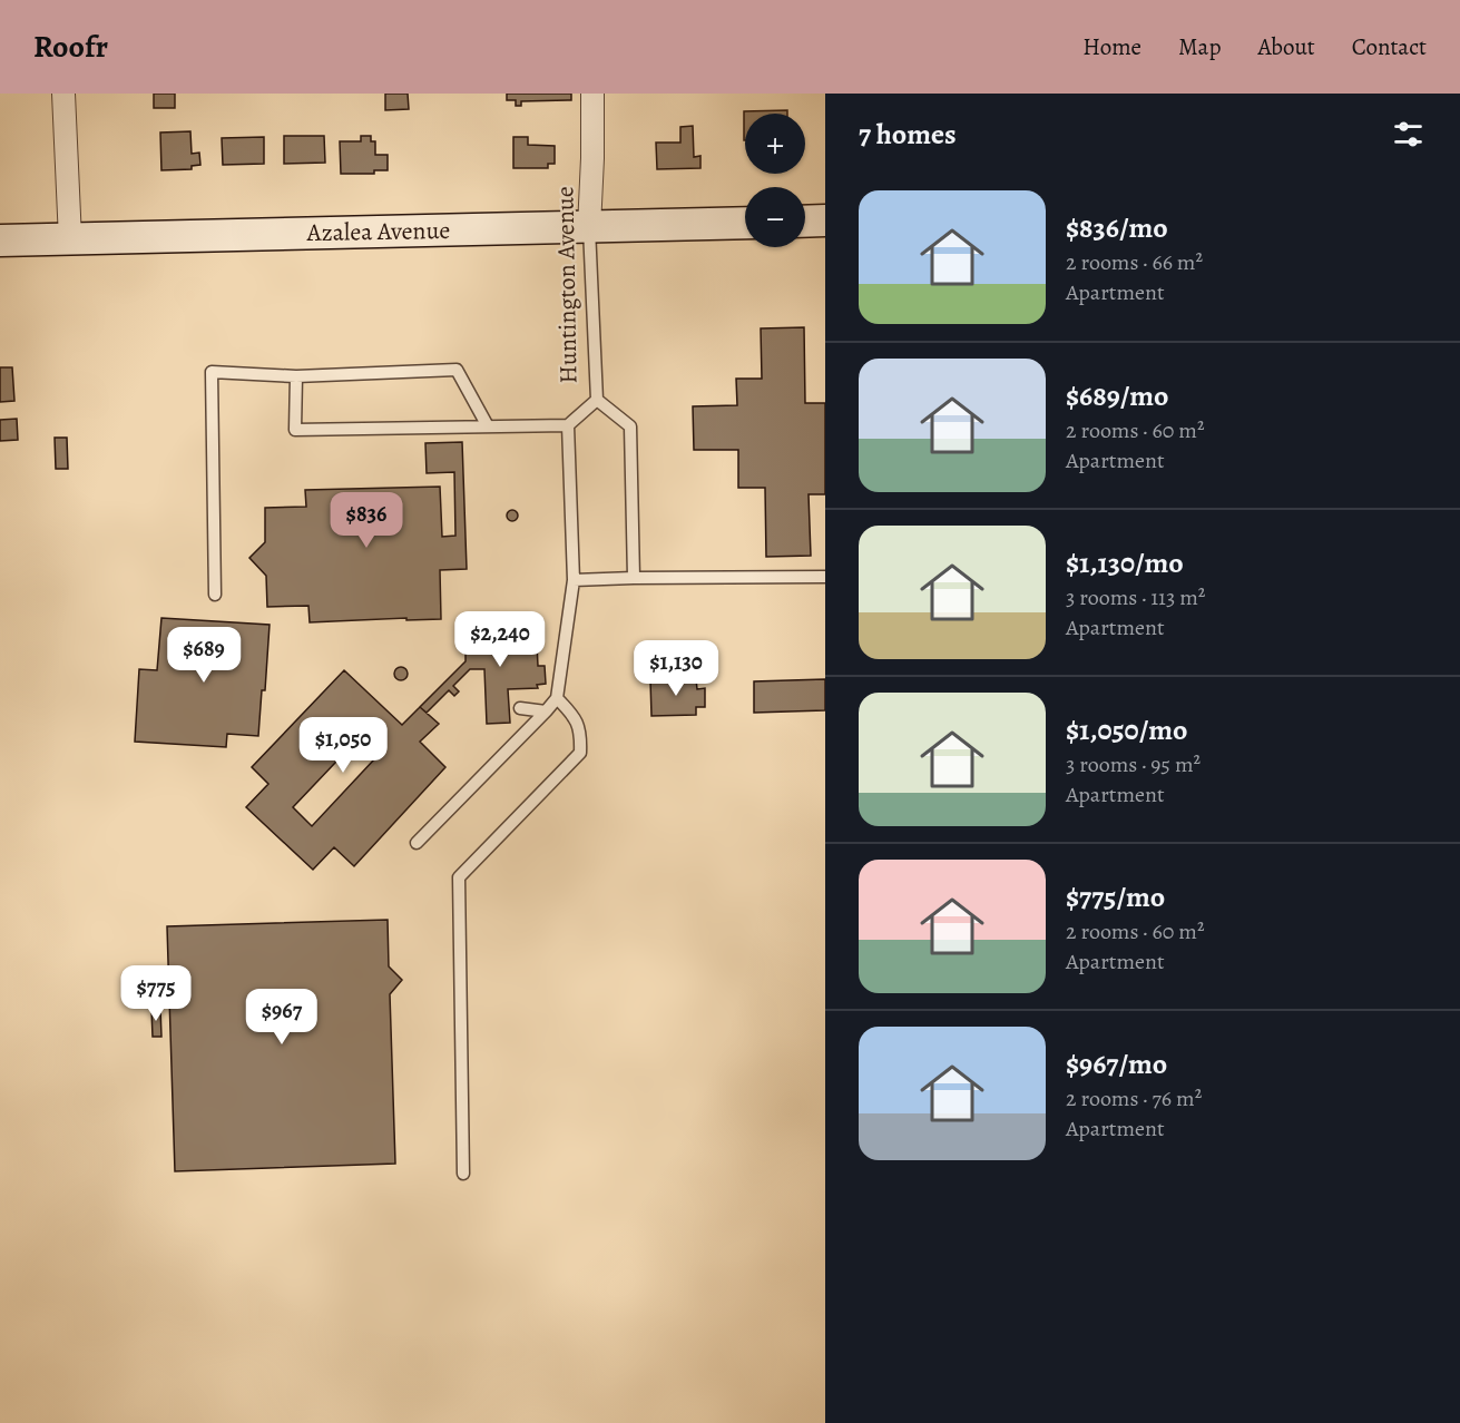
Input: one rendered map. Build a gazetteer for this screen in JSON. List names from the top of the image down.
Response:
{
  "streets": {
    "main road": ["Azalea Avenue"],
    "street": ["Huntington Avenue"]
  },
  "crossings": [
    ["Azalea Avenue", "Huntington Avenue"]
  ],
  "page": {
    "header": "Roofr",
    "nav": [
      "Home",
      "Map",
      "About",
      "Contact"
    ],
    "heading": "7 homes",
    "map_buttons": ["+", "−"],
    "list": [
      {
        "name": "$836/mo",
        "note": "2 rooms · 66 m² · Apartment"
      },
      {
        "name": "$689/mo",
        "note": "2 rooms · 60 m² · Apartment"
      },
      {
        "name": "$1,130/mo",
        "note": "3 rooms · 113 m² · Apartment"
      },
      {
        "name": "$1,050/mo",
        "note": "3 rooms · 95 m² · Apartment"
      },
      {
        "name": "$775/mo",
        "note": "2 rooms · 60 m² · Apartment"
      },
      {
        "name": "$967/mo",
        "note": "2 rooms · 76 m² · Apartment"
      }
    ],
    "price": [
      "$836",
      "$2,240",
      "$689",
      "$1,130",
      "$1,050",
      "$775",
      "$967"
    ]
  }
}
